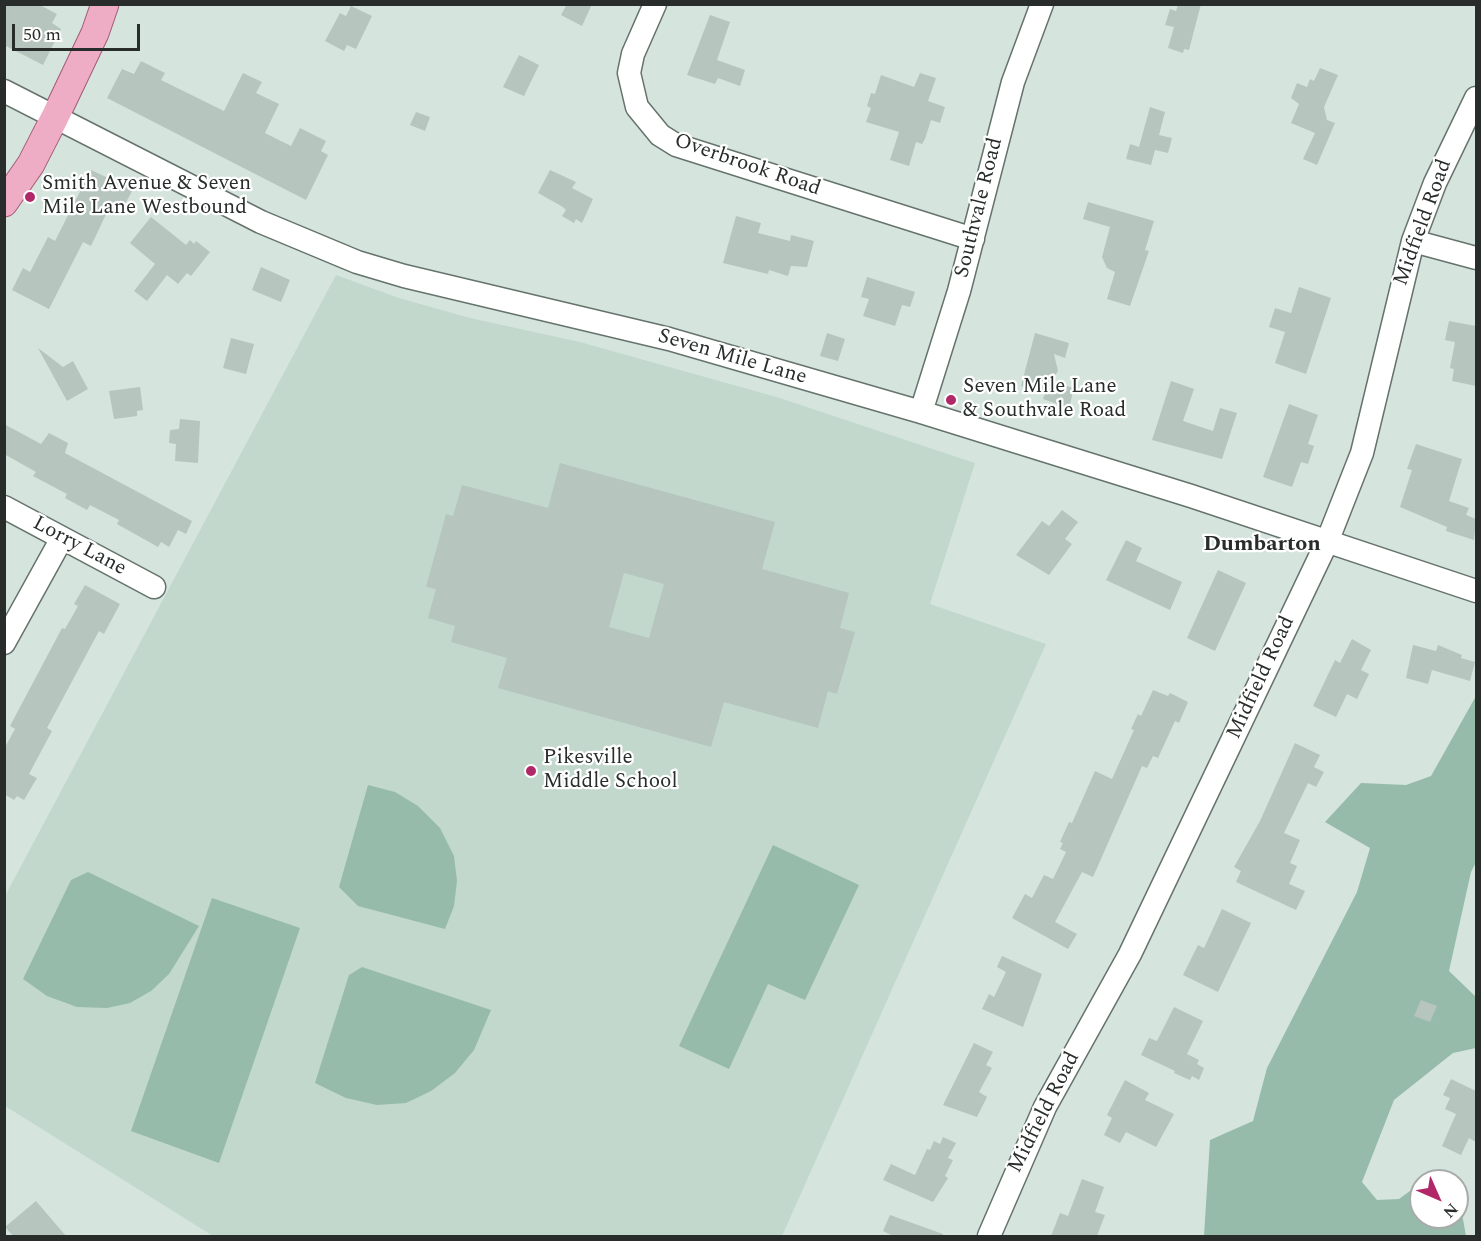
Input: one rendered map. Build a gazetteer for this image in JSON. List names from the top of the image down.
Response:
{
  "streets": {
    "street": [
      "Overbrook Road",
      "Southvale Road",
      "Midfield Road",
      "Seven Mile Lane",
      "Lorry Lane"
    ]
  },
  "crossings": [
    ["Overbrook Road", "Southvale Road"],
    ["Southvale Road", "Seven Mile Lane"],
    ["Midfield Road", "Seven Mile Lane"]
  ],
  "districts": ["Dumbarton"],
  "places": ["Smith Avenue & Seven Mile Lane Westbound", "Seven Mile Lane & Southvale Road", "Pikesville Middle School"],
  "scale_bar": "50 m",
  "north": "bottom right"
}
